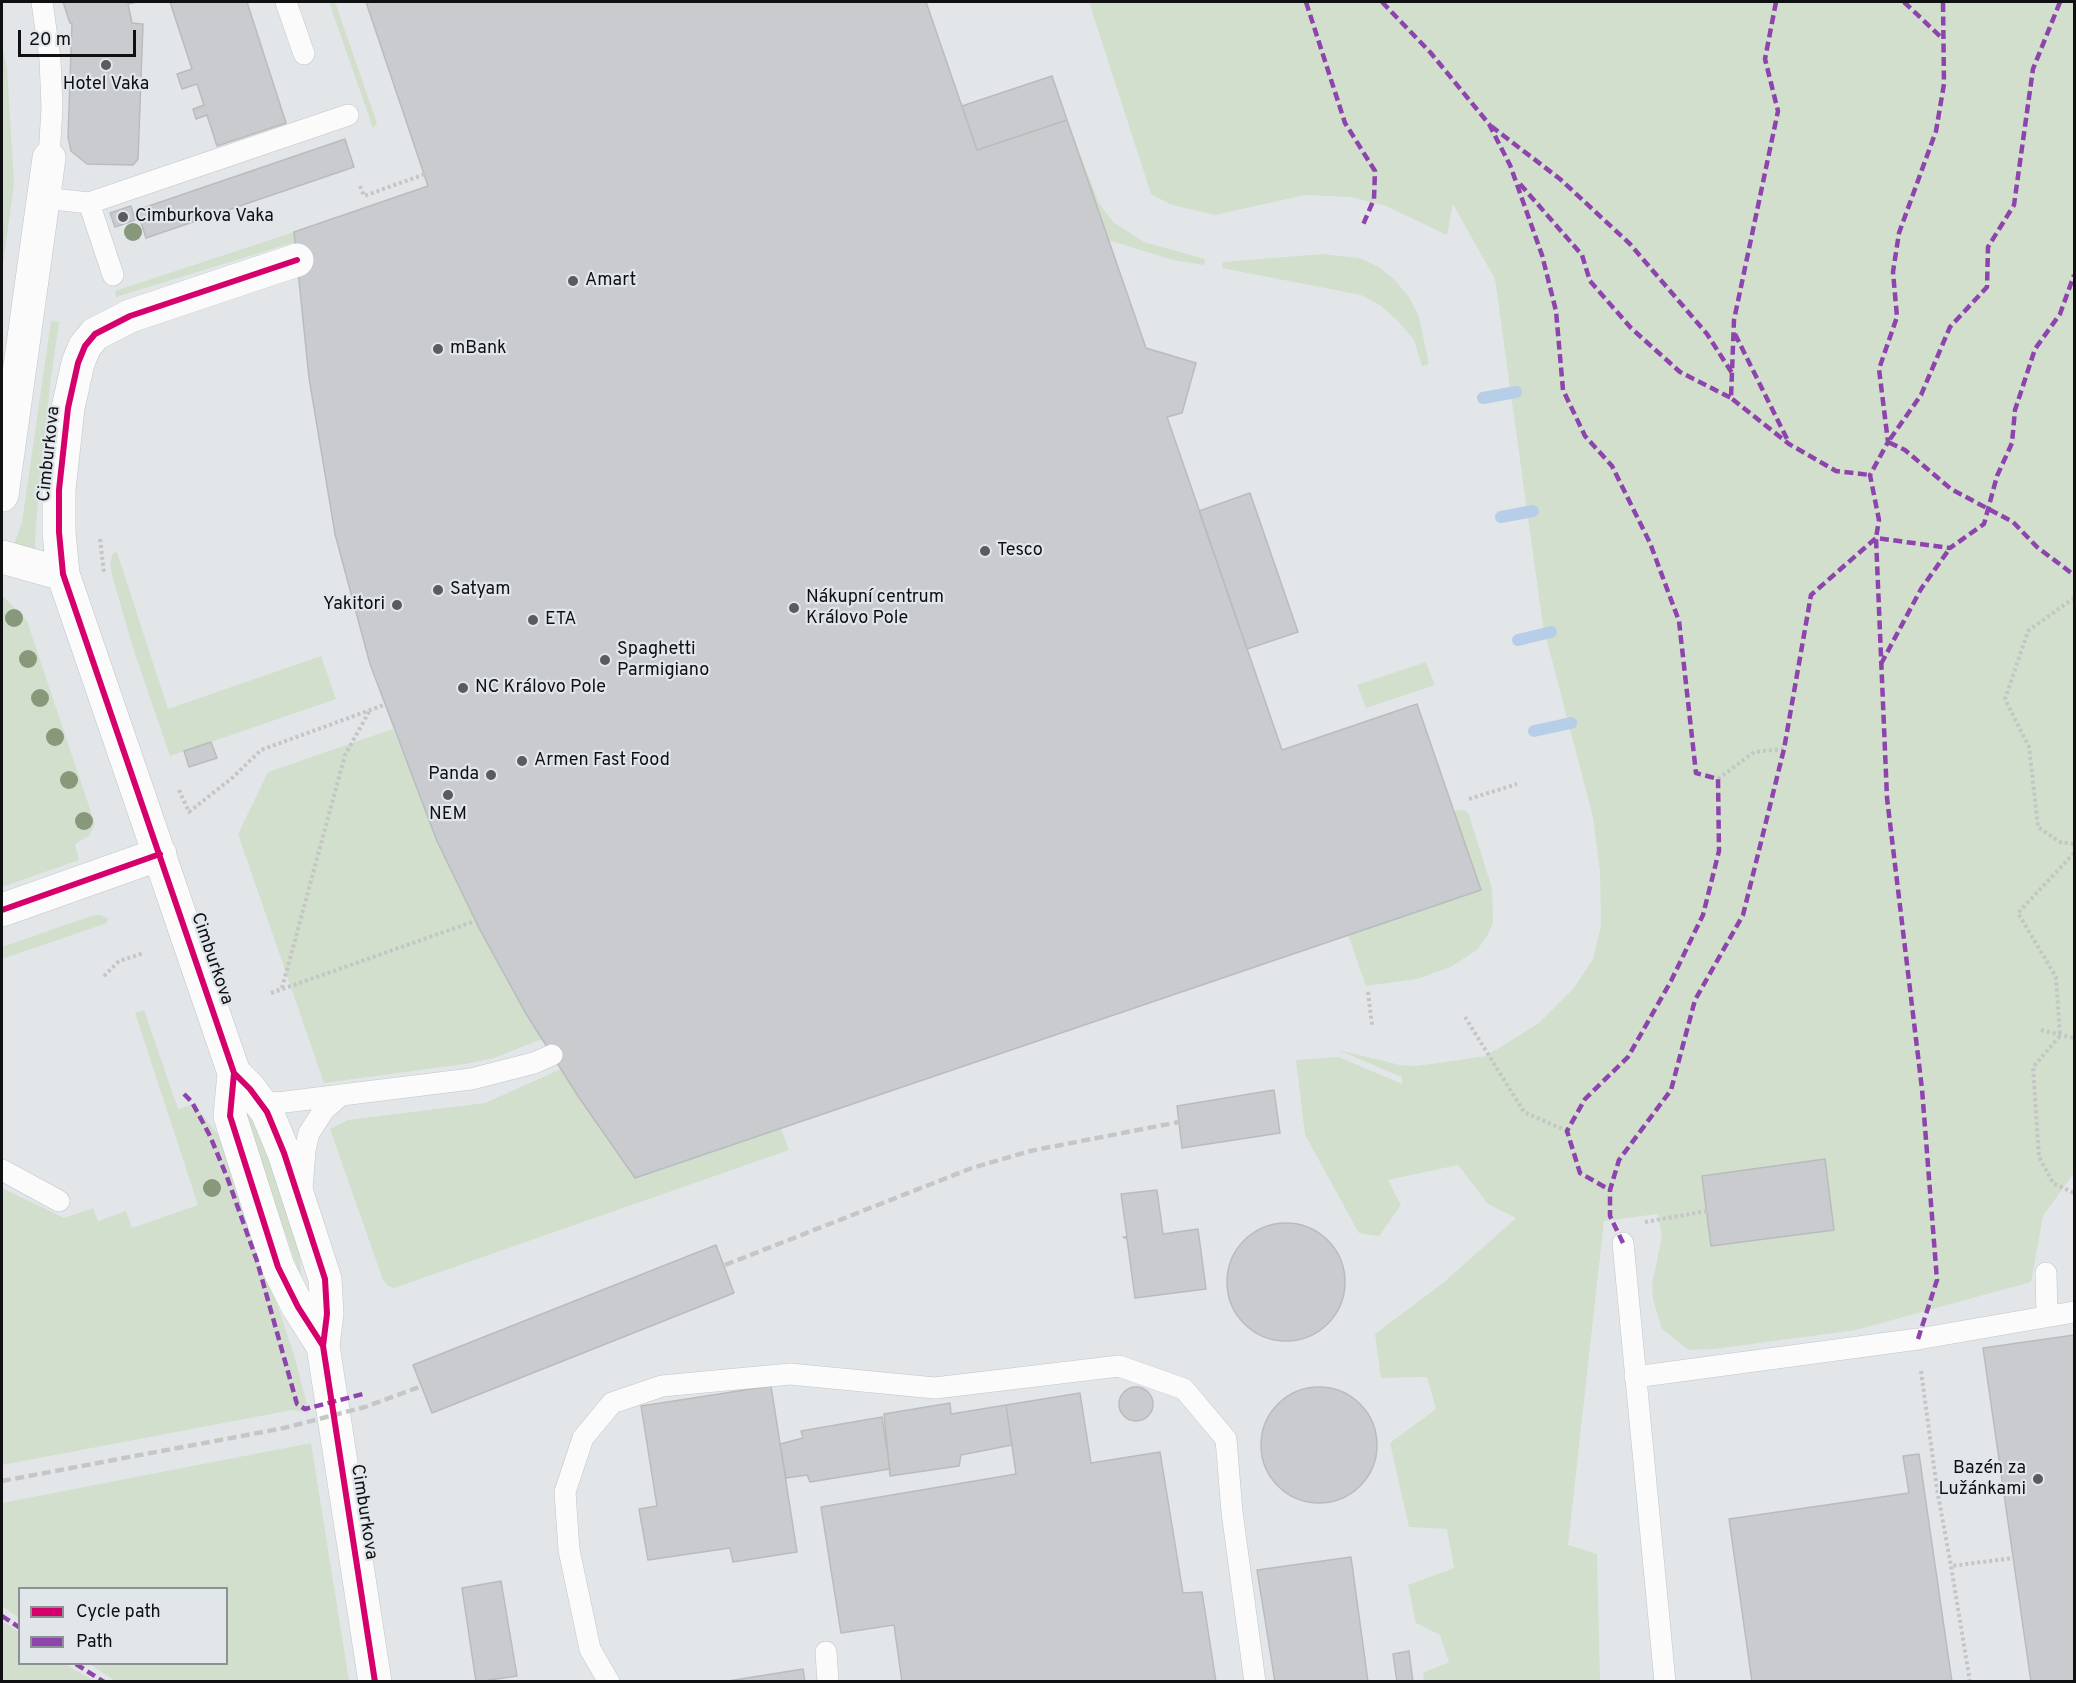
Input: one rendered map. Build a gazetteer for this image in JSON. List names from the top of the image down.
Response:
{
  "streets": {
    "street": ["Cimburkova"]
  },
  "places": [
    "Hotel Vaka",
    "Cimburkova Vaka",
    "Amart",
    "mBank",
    "Tesco",
    "Satyam",
    "Yakitori",
    "Nákupní centrum Královo Pole",
    "ETA",
    "Spaghetti Parmigiano",
    "NC Královo Pole",
    "Armen Fast Food",
    "Panda",
    "NEM",
    "Bazén za Lužánkami"
  ],
  "legend": ["Cycle path", "Path"],
  "scale_bar": "20 m"
}
